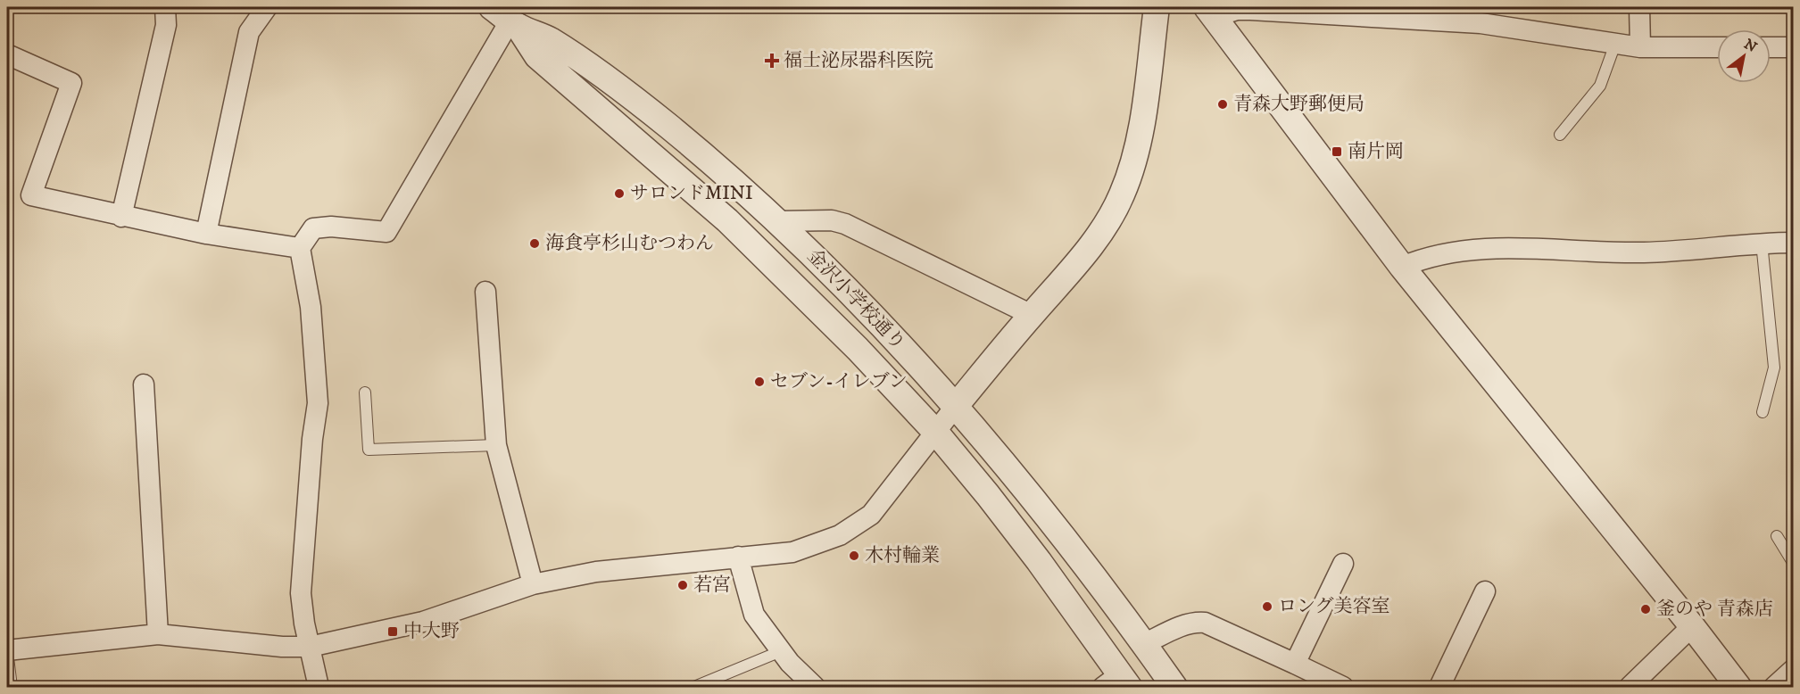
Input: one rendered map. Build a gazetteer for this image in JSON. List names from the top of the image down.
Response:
{
  "streets": {
    "street": ["金沢小学校通り"]
  },
  "places": {
    "health": ["福士泌尿器科医院"],
    "other": [
      "青森大野郵便局",
      "サロンドMINI",
      "海食亭杉山むつわん",
      "セブン-イレブン",
      "木村輪業",
      "若宮",
      "ロング美容室",
      "釜のや 青森店"
    ],
    "transit": ["南片岡", "中大野"]
  },
  "north": "top right"
}
